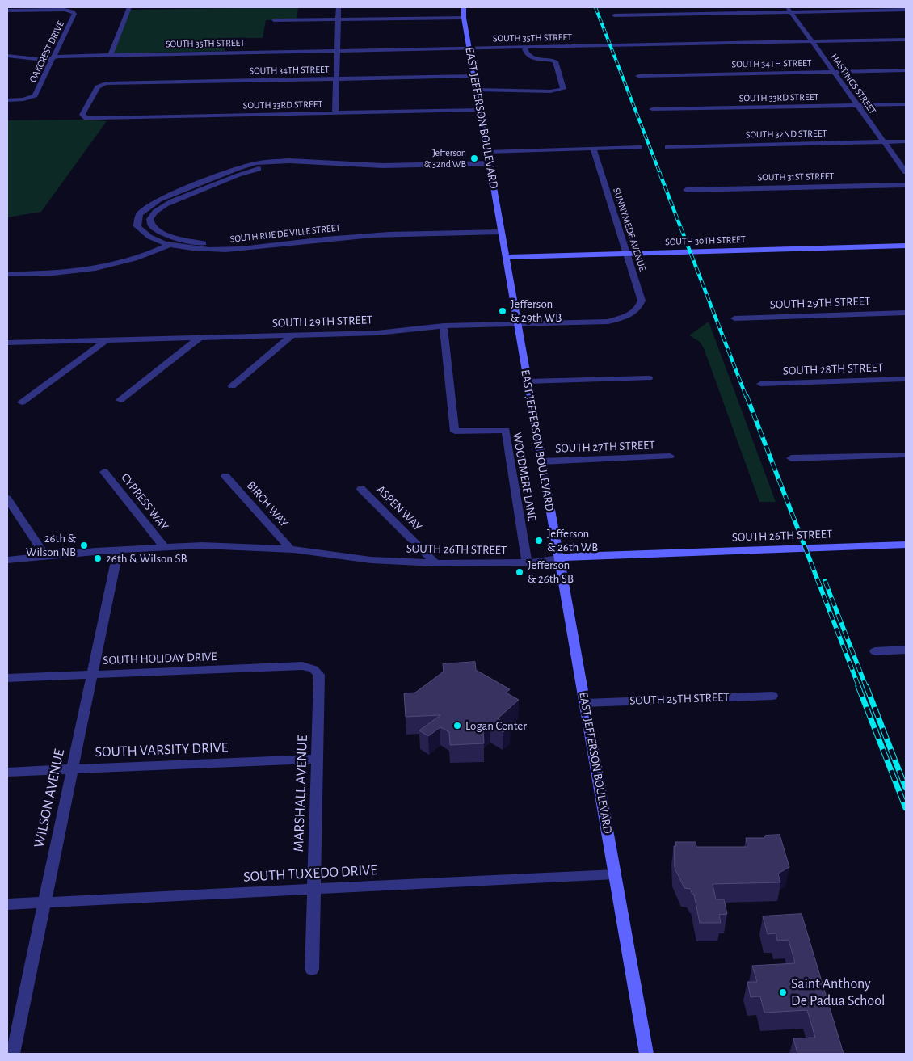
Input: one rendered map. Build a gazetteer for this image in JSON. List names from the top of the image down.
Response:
{
  "streets": {
    "street": [
      "SOUTH 35TH STREET",
      "OAKCREST DRIVE",
      "SOUTH 34TH STREET",
      "HASTINGS STREET",
      "SOUTH 33RD STREET",
      "EAST JEFFERSON BOULEVARD",
      "SOUTH 32ND STREET",
      "SOUTH 31ST STREET",
      "SUNNYMEDE AVENUE",
      "SOUTH RUE DE VILLE STREET",
      "SOUTH 30TH STREET",
      "SOUTH 29TH STREET",
      "SOUTH 28TH STREET",
      "SOUTH 27TH STREET",
      "WOODMERE LANE",
      "CYPRESS WAY",
      "BIRCH WAY",
      "ASPEN WAY",
      "SOUTH 26TH STREET",
      "SOUTH HOLIDAY DRIVE",
      "SOUTH 25TH STREET",
      "SOUTH VARSITY DRIVE",
      "MARSHALL AVENUE",
      "WILSON AVENUE",
      "SOUTH TUXEDO DRIVE"
    ]
  },
  "crossings": [
    ["SOUTH 35TH STREET", "OAKCREST DRIVE"],
    ["SOUTH 35TH STREET", "HASTINGS STREET"],
    ["SOUTH 35TH STREET", "EAST JEFFERSON BOULEVARD"],
    ["SOUTH 34TH STREET", "HASTINGS STREET"],
    ["SOUTH 34TH STREET", "SOUTH 33RD STREET"],
    ["SOUTH 34TH STREET", "EAST JEFFERSON BOULEVARD"],
    ["HASTINGS STREET", "SOUTH 33RD STREET"],
    ["HASTINGS STREET", "SOUTH 32ND STREET"],
    ["SOUTH 33RD STREET", "EAST JEFFERSON BOULEVARD"],
    ["EAST JEFFERSON BOULEVARD", "SOUTH RUE DE VILLE STREET"],
    ["EAST JEFFERSON BOULEVARD", "SOUTH 30TH STREET"],
    ["EAST JEFFERSON BOULEVARD", "SOUTH 29TH STREET"],
    ["EAST JEFFERSON BOULEVARD", "SOUTH 27TH STREET"],
    ["EAST JEFFERSON BOULEVARD", "SOUTH 26TH STREET"],
    ["EAST JEFFERSON BOULEVARD", "SOUTH 25TH STREET"],
    ["EAST JEFFERSON BOULEVARD", "SOUTH TUXEDO DRIVE"],
    ["SUNNYMEDE AVENUE", "SOUTH 30TH STREET"],
    ["SUNNYMEDE AVENUE", "SOUTH 29TH STREET"],
    ["SOUTH 29TH STREET", "WOODMERE LANE"],
    ["WOODMERE LANE", "SOUTH 26TH STREET"],
    ["CYPRESS WAY", "SOUTH 26TH STREET"],
    ["BIRCH WAY", "SOUTH 26TH STREET"],
    ["ASPEN WAY", "SOUTH 26TH STREET"],
    ["SOUTH 26TH STREET", "WILSON AVENUE"],
    ["SOUTH HOLIDAY DRIVE", "MARSHALL AVENUE"],
    ["SOUTH HOLIDAY DRIVE", "WILSON AVENUE"],
    ["SOUTH VARSITY DRIVE", "MARSHALL AVENUE"],
    ["SOUTH VARSITY DRIVE", "WILSON AVENUE"],
    ["MARSHALL AVENUE", "SOUTH TUXEDO DRIVE"],
    ["WILSON AVENUE", "SOUTH TUXEDO DRIVE"]
  ],
  "places": [
    "Jefferson & 32nd WB",
    "Jefferson & 29th WB",
    "Jefferson & 26th WB",
    "26th & Wilson NB",
    "26th & Wilson SB",
    "Jefferson & 26th SB",
    "Logan Center",
    "Saint Anthony De Padua School"
  ]
}
